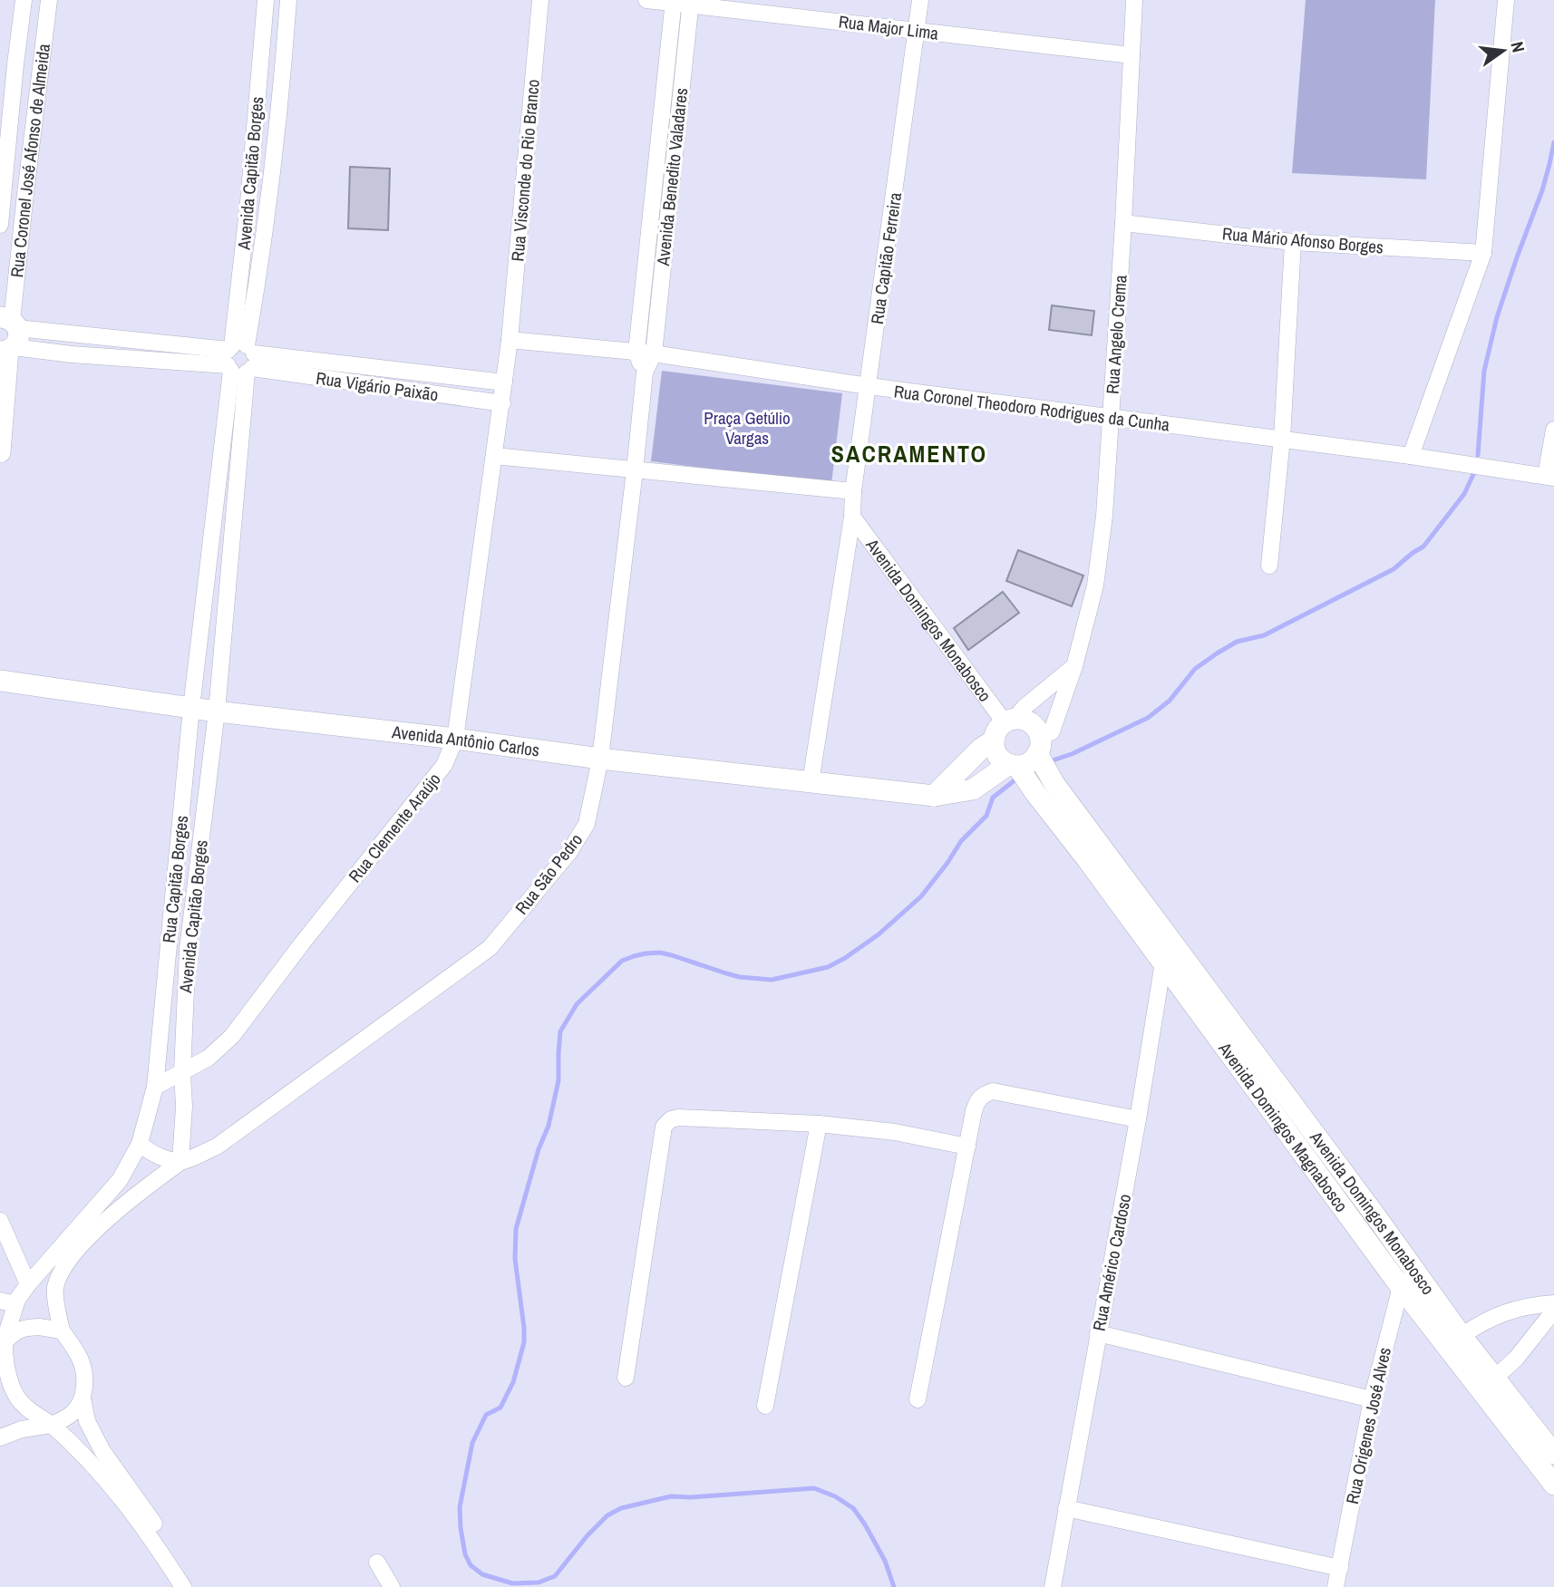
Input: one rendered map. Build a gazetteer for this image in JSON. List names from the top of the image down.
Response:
{
  "streets": {
    "main road": [
      "Rua Coronel José Afonso de Almeida",
      "Avenida Domingos Monabosco",
      "Avenida Antônio Carlos",
      "Avenida Domingos Magnabosco"
    ],
    "street": [
      "Rua Major Lima",
      "Rua Visconde do Rio Branco",
      "Avenida Capitão Borges",
      "Avenida Benedito Valadares",
      "Rua Mário Afonso Borges",
      "Rua Capitão Ferreira",
      "Rua Angelo Crema",
      "Rua Vigário Paixão",
      "Rua Coronel Theodoro Rodrigues da Cunha",
      "Rua Clemente Araújo",
      "Rua São Pedro",
      "Rua Capitão Borges",
      "Rua Américo Cardoso",
      "Rua Origenes José Alves"
    ]
  },
  "crossings": [
    ["Rua Major Lima", "Avenida Benedito Valadares"],
    ["Rua Major Lima", "Rua Capitão Ferreira"],
    ["Rua Major Lima", "Rua Angelo Crema"],
    ["Rua Coronel José Afonso de Almeida", "Rua Vigário Paixão"],
    ["Rua Visconde do Rio Branco", "Rua Coronel Theodoro Rodrigues da Cunha"],
    ["Rua Visconde do Rio Branco", "Rua Clemente Araújo"],
    ["Avenida Capitão Borges", "Rua Vigário Paixão"],
    ["Avenida Capitão Borges", "Avenida Antônio Carlos"],
    ["Avenida Capitão Borges", "Rua Clemente Araújo"],
    ["Avenida Capitão Borges", "Rua São Pedro"],
    ["Avenida Capitão Borges", "Rua Capitão Borges"],
    ["Avenida Benedito Valadares", "Rua Coronel Theodoro Rodrigues da Cunha"],
    ["Avenida Benedito Valadares", "Rua São Pedro"],
    ["Rua Mário Afonso Borges", "Rua Angelo Crema"],
    ["Rua Capitão Ferreira", "Rua Coronel Theodoro Rodrigues da Cunha"],
    ["Rua Capitão Ferreira", "Avenida Domingos Monabosco"],
    ["Rua Capitão Ferreira", "Avenida Antônio Carlos"],
    ["Rua Angelo Crema", "Rua Coronel Theodoro Rodrigues da Cunha"],
    ["Rua Angelo Crema", "Avenida Domingos Monabosco"],
    ["Rua Angelo Crema", "Avenida Antônio Carlos"],
    ["Rua Angelo Crema", "Avenida Domingos Magnabosco"],
    ["Rua Vigário Paixão", "Rua Clemente Araújo"],
    ["Rua Vigário Paixão", "Rua Capitão Borges"],
    ["Rua Coronel Theodoro Rodrigues da Cunha", "Rua Clemente Araújo"],
    ["Rua Coronel Theodoro Rodrigues da Cunha", "Rua São Pedro"],
    ["Avenida Domingos Monabosco", "Avenida Antônio Carlos"],
    ["Avenida Domingos Monabosco", "Avenida Domingos Magnabosco"],
    ["Avenida Domingos Monabosco", "Rua Américo Cardoso"],
    ["Avenida Domingos Monabosco", "Rua Origenes José Alves"],
    ["Avenida Antônio Carlos", "Rua Clemente Araújo"],
    ["Avenida Antônio Carlos", "Rua São Pedro"],
    ["Avenida Antônio Carlos", "Rua Capitão Borges"],
    ["Avenida Antônio Carlos", "Avenida Domingos Magnabosco"],
    ["Rua Clemente Araújo", "Rua Capitão Borges"],
    ["Avenida Domingos Magnabosco", "Rua Américo Cardoso"],
    ["Avenida Domingos Magnabosco", "Rua Origenes José Alves"]
  ],
  "districts": ["SACRAMENTO"],
  "parks": ["Praça Getúlio Vargas"],
  "north": "right"
}
